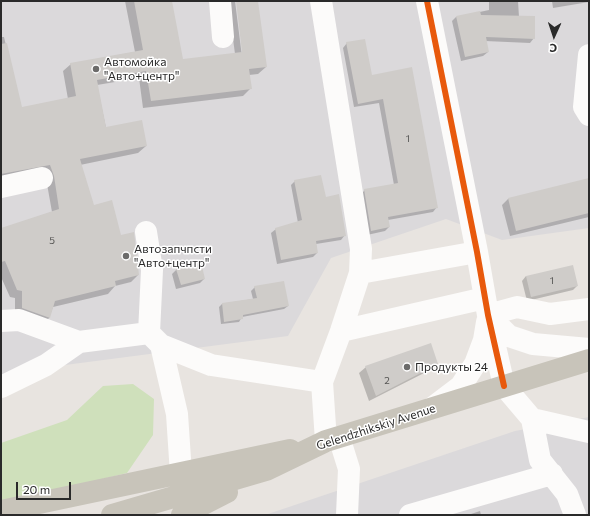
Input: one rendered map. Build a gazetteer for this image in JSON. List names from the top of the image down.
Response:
{
  "streets": {
    "main road": ["Gelendzhikskiy Avenue"]
  },
  "places": ["Автомойка \"Авто+центр\"", "Автозапчпсти \"Авто+центр\"", "Продукты 24"],
  "house_numbers": [
    "1",
    "5",
    "1",
    "2"
  ],
  "scale_bar": "20 m",
  "north": "bottom"
}
